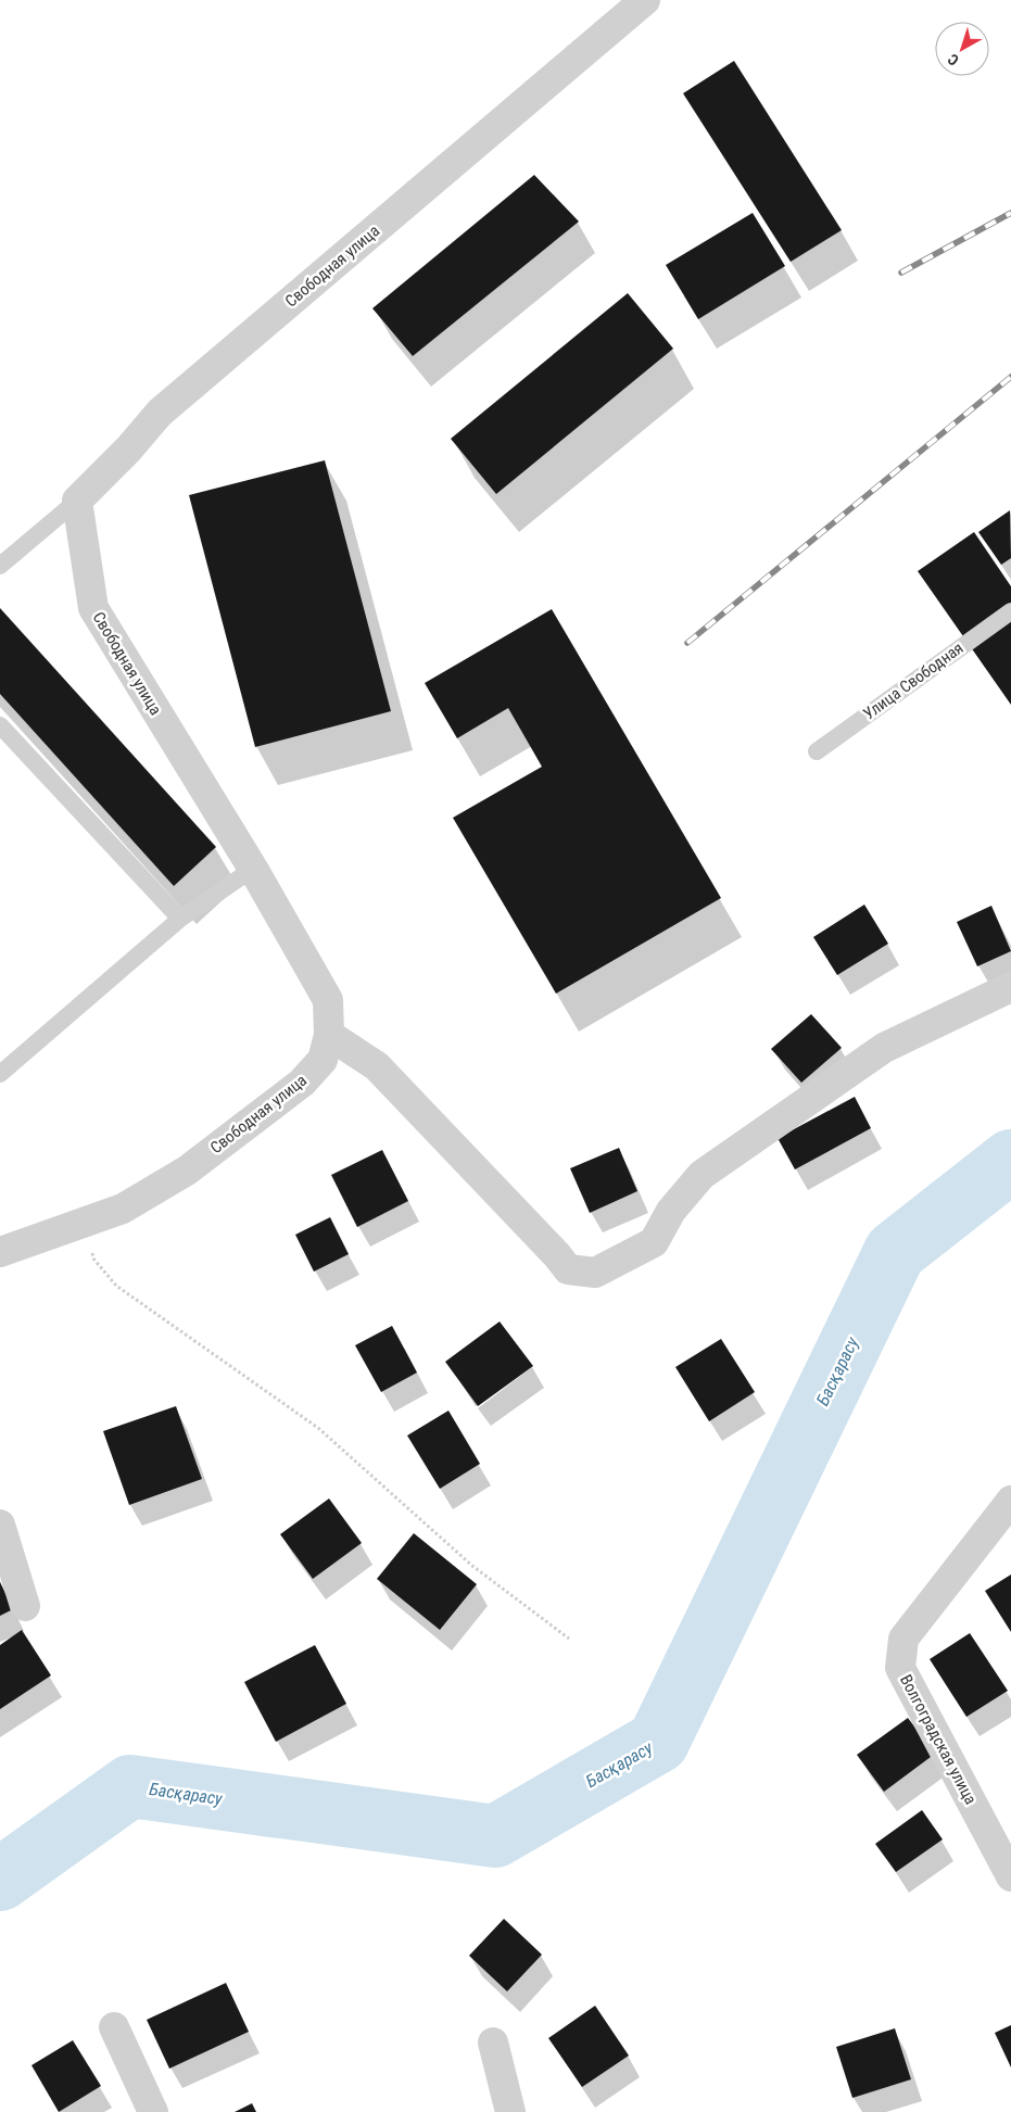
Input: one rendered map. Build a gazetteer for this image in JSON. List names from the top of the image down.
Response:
{
  "streets": {
    "street": ["Свободная улица", "Волгоградская улица"],
    "lane": ["Улица Свободная"]
  },
  "water": ["Басқарасу"],
  "north": "bottom left"
}
